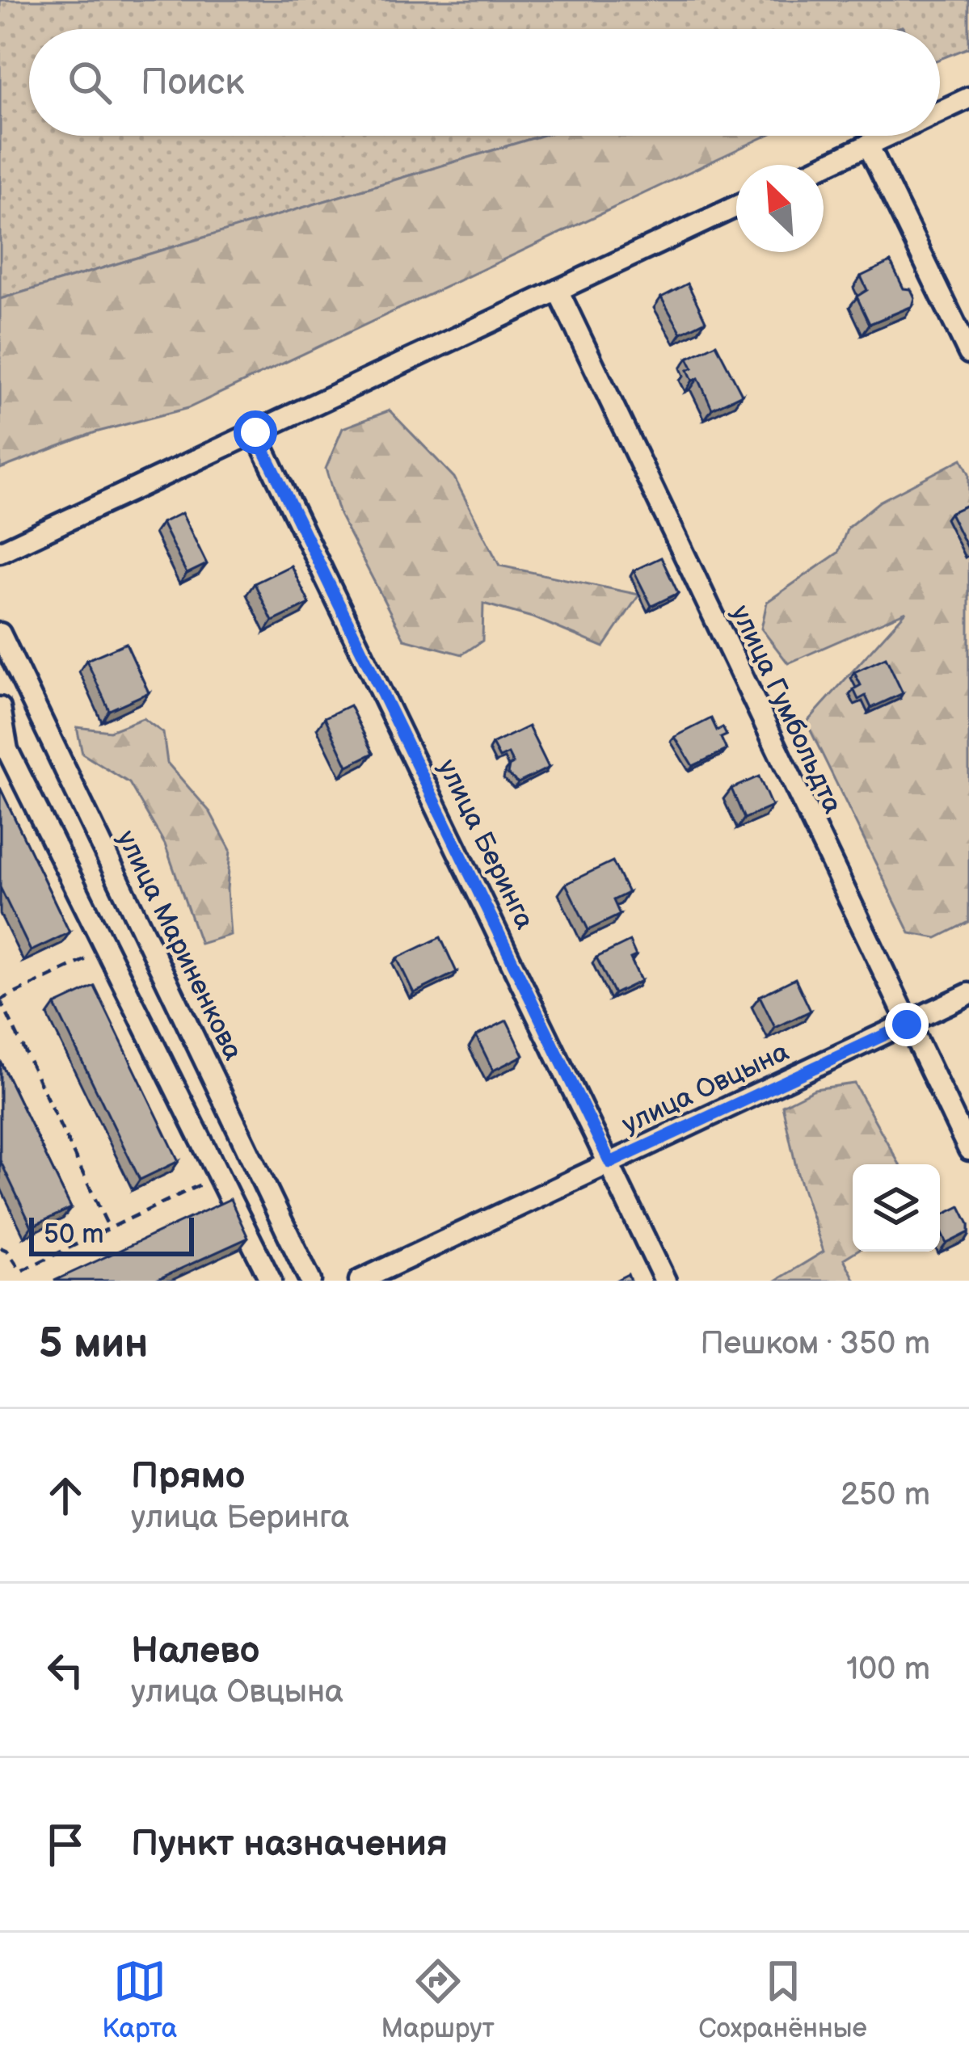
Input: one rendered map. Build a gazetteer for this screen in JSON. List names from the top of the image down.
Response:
{
  "streets": {
    "street": [
      "улица Гумбольдта",
      "улица Беринга",
      "улица Мариненкова",
      "улица Овцына"
    ]
  },
  "crossings": [
    ["улица Гумбольдта", "улица Овцына"],
    ["улица Беринга", "улица Овцына"]
  ],
  "scale_bar": "50 m",
  "north": "top left",
  "page": {
    "search": "Поиск",
    "scale": "50 m",
    "heading": ["5 мин", "Пешком · 350 m"],
    "list": [
      ["Прямо", "улица Беринга", "250 m"],
      ["Налево", "улица Овцына", "100 m"],
      "Пункт назначения"
    ],
    "nav": ["Карта", "Маршрут", "Сохранённые"]
  }
}
